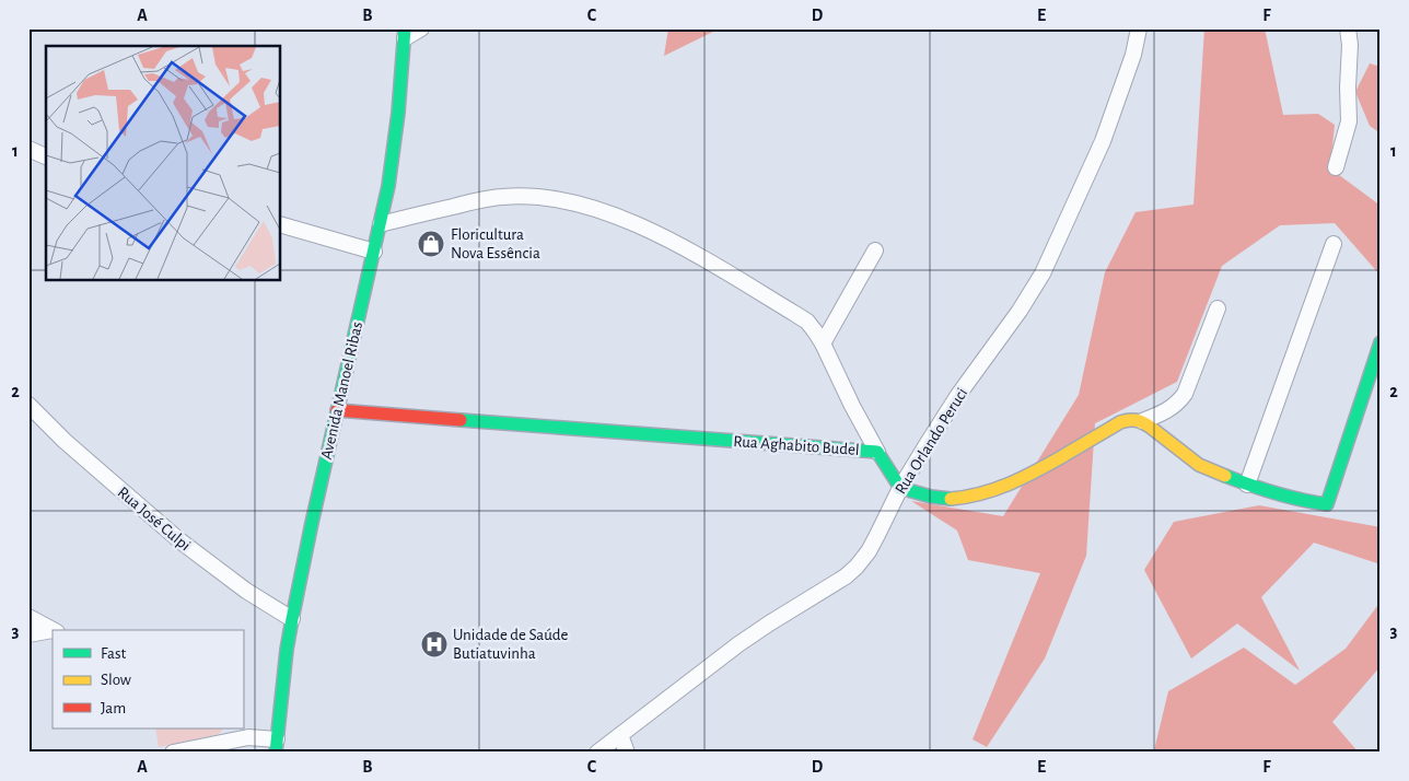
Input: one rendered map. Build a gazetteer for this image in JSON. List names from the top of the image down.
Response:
{
  "streets": {
    "street": [
      "Avenida Manoel Ribas",
      "Rua Orlando Peruci",
      "Rua Aghabito Budel",
      "Rua José Culpi"
    ]
  },
  "crossings": [
    ["Avenida Manoel Ribas", "Rua Aghabito Budel"],
    ["Avenida Manoel Ribas", "Rua José Culpi"],
    ["Rua Orlando Peruci", "Rua Aghabito Budel"]
  ],
  "places": {
    "shop": ["Floricultura Nova Essência"],
    "hospital": ["Unidade de Saúde Butiatuvinha"]
  },
  "legend": ["Fast", "Slow", "Jam"],
  "grid": {
    "columns": [
      "A",
      "B",
      "C",
      "D",
      "E",
      "F"
    ],
    "rows": ["1", "2", "3"]
  }
}
